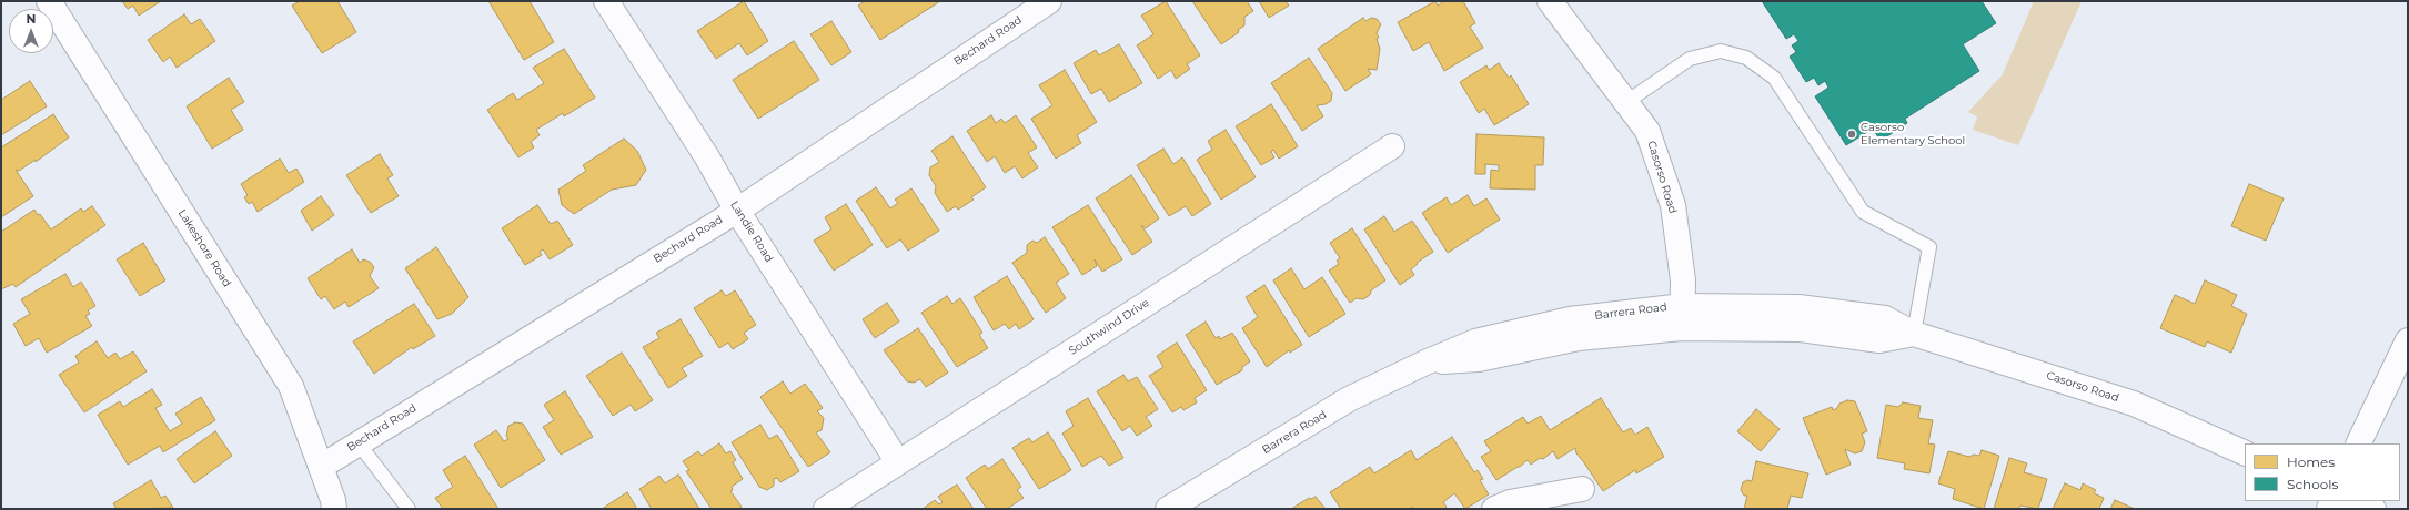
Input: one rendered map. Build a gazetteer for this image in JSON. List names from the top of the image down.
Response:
{
  "streets": {
    "street": [
      "Bechard Road",
      "Casorso Road",
      "Landie Road",
      "Lakeshore Road",
      "Barrera Road",
      "Southwind Drive"
    ]
  },
  "crossings": [
    ["Bechard Road", "Landie Road"],
    ["Bechard Road", "Lakeshore Road"],
    ["Casorso Road", "Barrera Road"],
    ["Landie Road", "Southwind Drive"]
  ],
  "places": ["Casorso Elementary School"],
  "legend": ["Homes", "Schools"],
  "north": "top"
}
